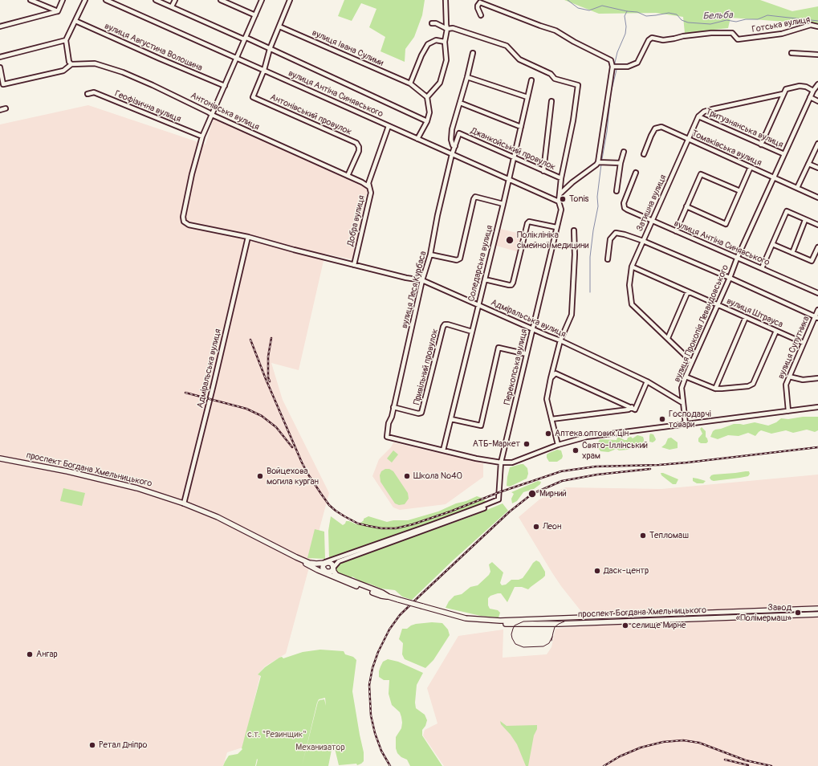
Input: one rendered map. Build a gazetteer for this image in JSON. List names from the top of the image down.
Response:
{
  "streets": {
    "main road": ["проспект Богдана Хмельницького"],
    "street": [
      "Готська вулиця",
      "вулиця Августина Волошина",
      "вулиця Івана Сулими",
      "вулиця Антіна Синявського",
      "Геофізична вулиця",
      "Антонівська вулиця",
      "Антонівський провулок",
      "Тритузнянська вулиця",
      "Томаківська вулиця",
      "Джанкойський провулок",
      "Затишна вулиця",
      "Добра вулиця",
      "Соледарська вулиця",
      "вулиця Леся Курбаса",
      "вулиця Штрауса",
      "Адміральська вулиця",
      "вулиця Прокопія Левандовського",
      "вулиця Супутника",
      "Привільний провулок",
      "Перекопська вулиця"
    ]
  },
  "crossings": [
    ["вулиця Антіна Синявського", "Антонівський провулок"],
    ["вулиця Антіна Синявського", "Затишна вулиця"],
    ["вулиця Антіна Синявського", "Добра вулиця"],
    ["вулиця Антіна Синявського", "Соледарська вулиця"],
    ["вулиця Антіна Синявського", "вулиця Леся Курбаса"],
    ["вулиця Антіна Синявського", "вулиця Прокопія Левандовського"],
    ["вулиця Антіна Синявського", "Перекопська вулиця"],
    ["Геофізична вулиця", "Адміральська вулиця"],
    ["Антонівська вулиця", "Антонівський провулок"],
    ["Антонівська вулиця", "Добра вулиця"],
    ["Тритузнянська вулиця", "Затишна вулиця"],
    ["Тритузнянська вулиця", "вулиця Прокопія Левандовського"],
    ["Томаківська вулиця", "Затишна вулиця"],
    ["Томаківська вулиця", "вулиця Прокопія Левандовського"],
    ["Джанкойський провулок", "Соледарська вулиця"],
    ["Джанкойський провулок", "вулиця Леся Курбаса"],
    ["Джанкойський провулок", "Перекопська вулиця"],
    ["Затишна вулиця", "вулиця Штрауса"],
    ["Затишна вулиця", "вулиця Прокопія Левандовського"],
    ["Добра вулиця", "Адміральська вулиця"],
    ["Соледарська вулиця", "вулиця Леся Курбаса"],
    ["Соледарська вулиця", "Адміральська вулиця"],
    ["Соледарська вулиця", "Привільний провулок"],
    ["вулиця Леся Курбаса", "Адміральська вулиця"],
    ["вулиця Леся Курбаса", "Привільний провулок"],
    ["вулиця Штрауса", "вулиця Прокопія Левандовського"],
    ["вулиця Штрауса", "вулиця Супутника"],
    ["Адміральська вулиця", "вулиця Прокопія Левандовського"],
    ["Адміральська вулиця", "Перекопська вулиця"],
    ["Адміральська вулиця", "проспект Богдана Хмельницького"]
  ],
  "water": ["Бельба"],
  "parks": ["с.т. \"Резинщик\"", "Механизатор"],
  "places": [
    "Tonis",
    "Поліклініка сімейної медицини",
    "Господарчі товари",
    "Аптека оптових цін",
    "АТБ-Маркет",
    "Свято-Іллінський храм",
    "Войцехова могила курган",
    "Школа №40",
    "Мирний",
    "Леон",
    "Тепломаш",
    "Даск-центр",
    "Завод «Полімермаш»",
    "селище Мирне",
    "Ангар",
    "Ретал Дніпро"
  ]
}
